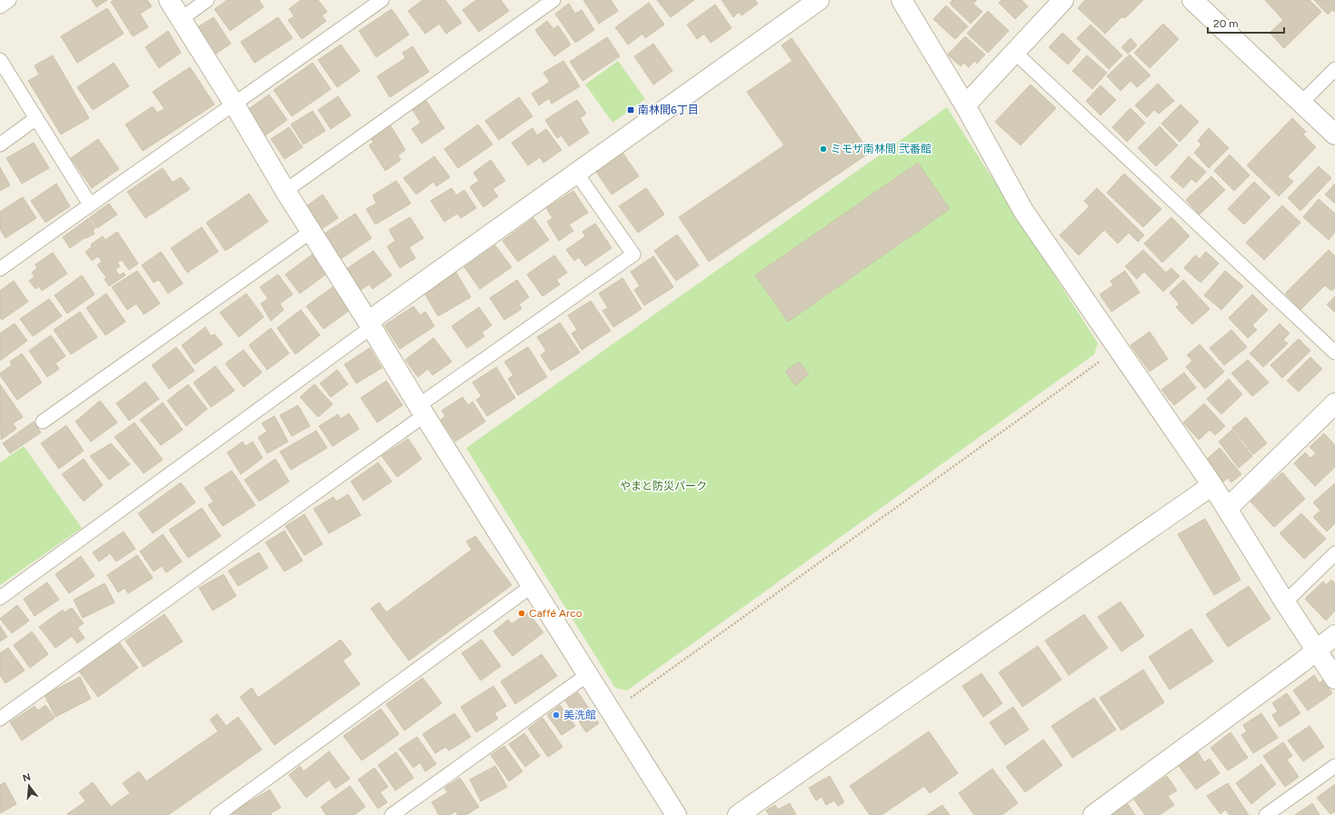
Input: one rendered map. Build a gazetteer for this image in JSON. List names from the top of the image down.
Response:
{
  "parks": ["やまと防災パーク"],
  "places": {
    "transit": ["南林間6丁目"],
    "other": ["ミモザ南林間 弐番館", "Caffé Arco", "美洗館"]
  },
  "scale_bar": "20 m",
  "north": "top"
}
